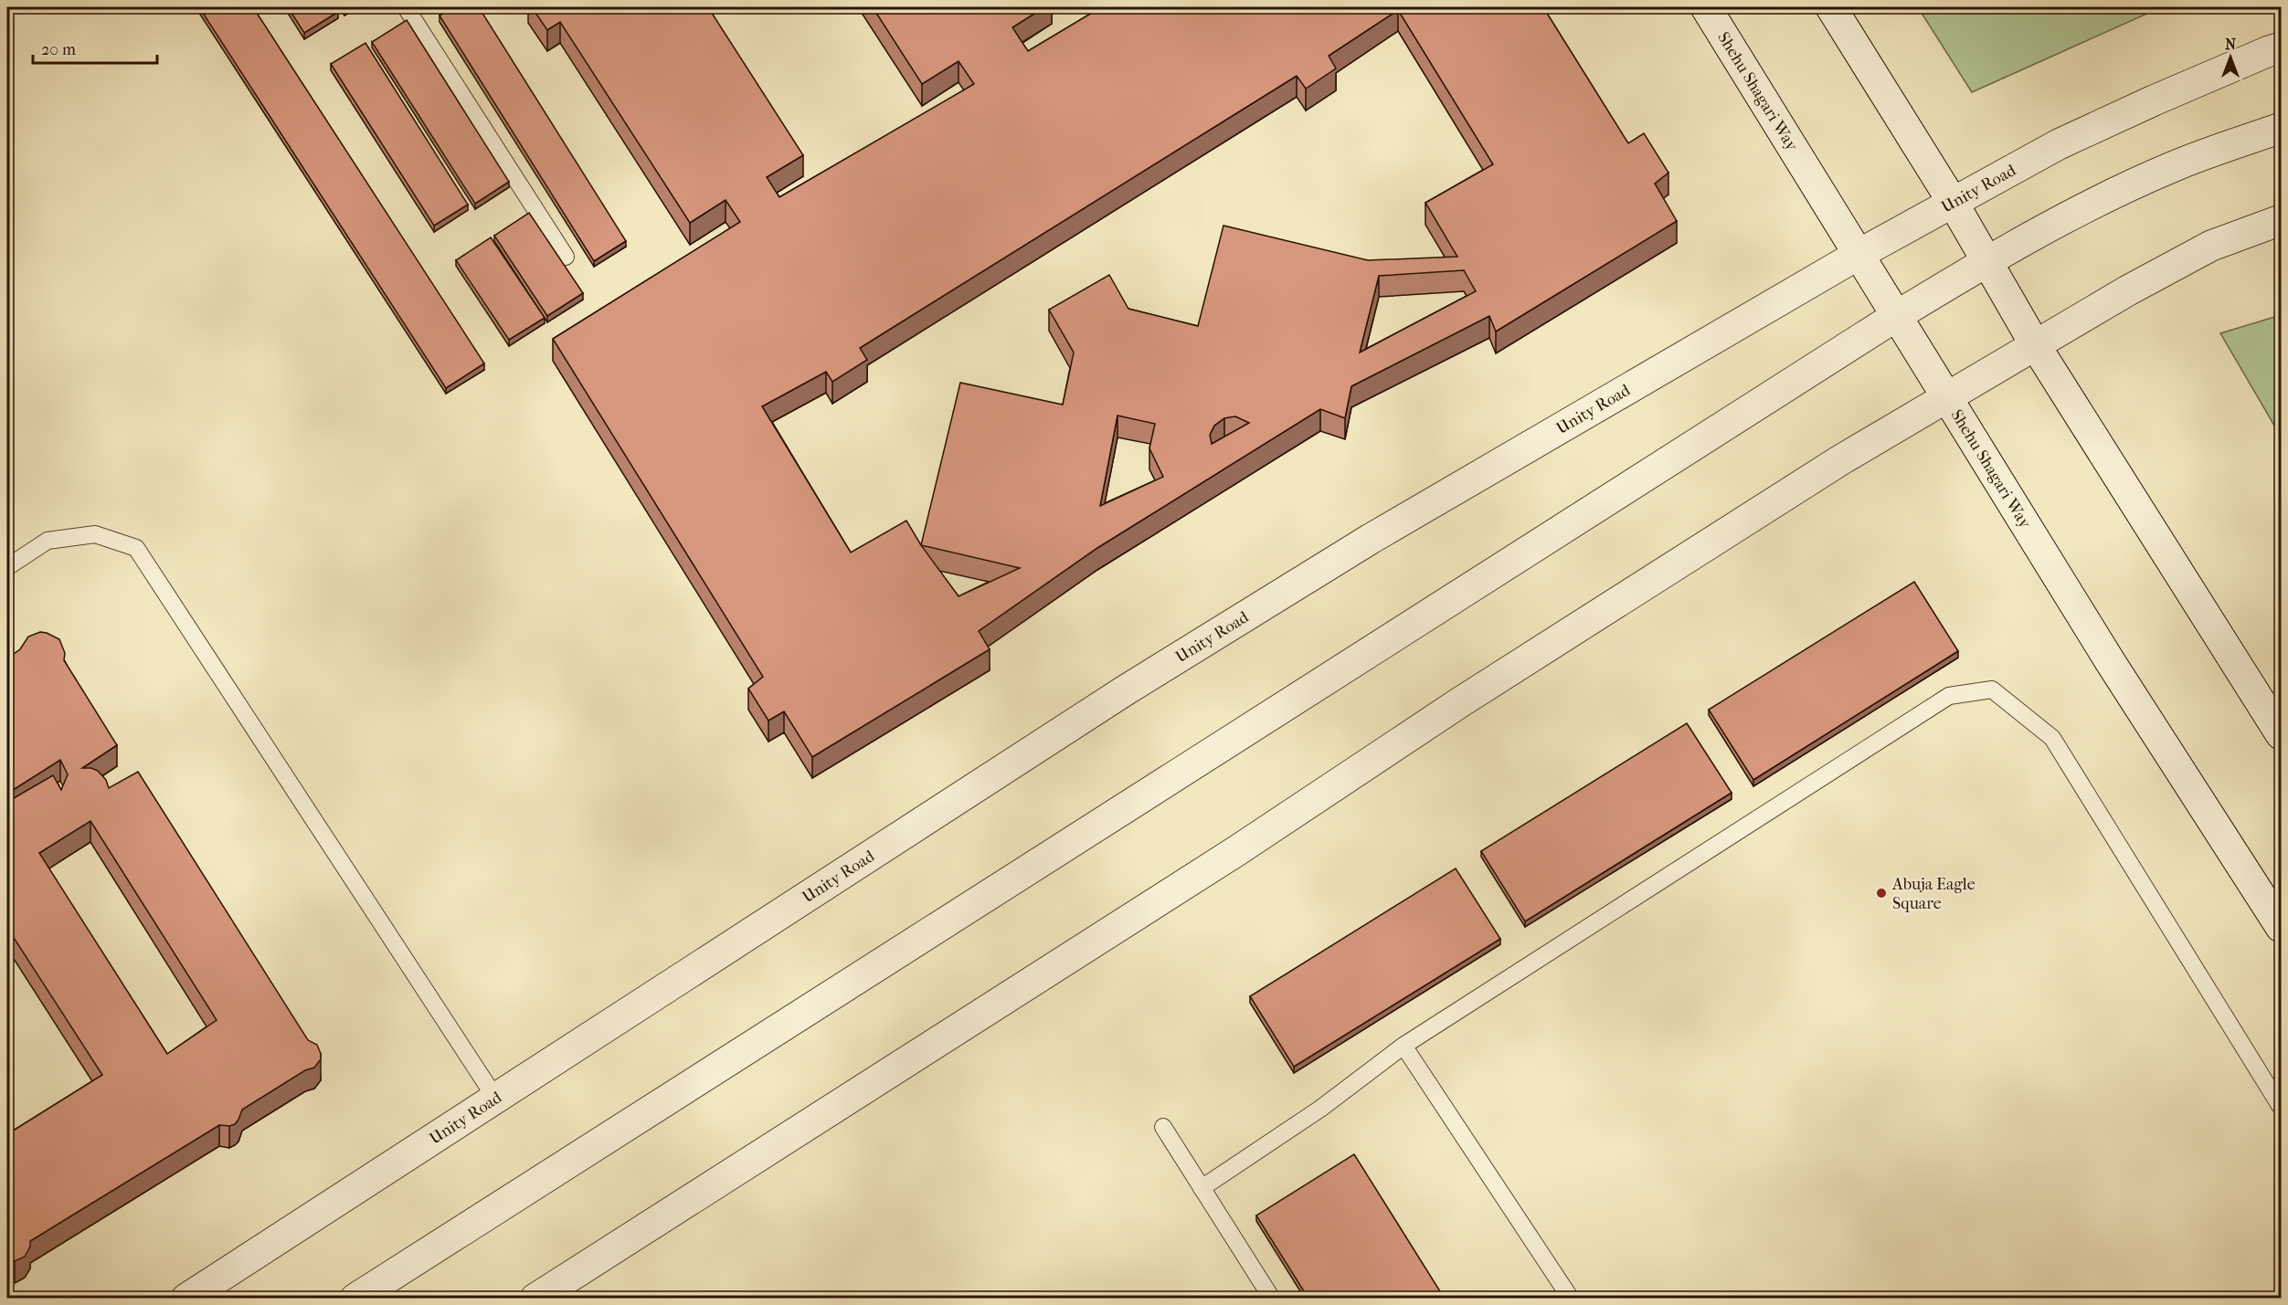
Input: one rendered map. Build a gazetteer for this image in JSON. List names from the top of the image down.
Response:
{
  "streets": {
    "street": ["Shehu Shagari Way", "Unity Road"]
  },
  "crossings": [
    ["Shehu Shagari Way", "Unity Road"]
  ],
  "places": ["Abuja Eagle Square"],
  "scale_bar": "20 m",
  "north": "top"
}
